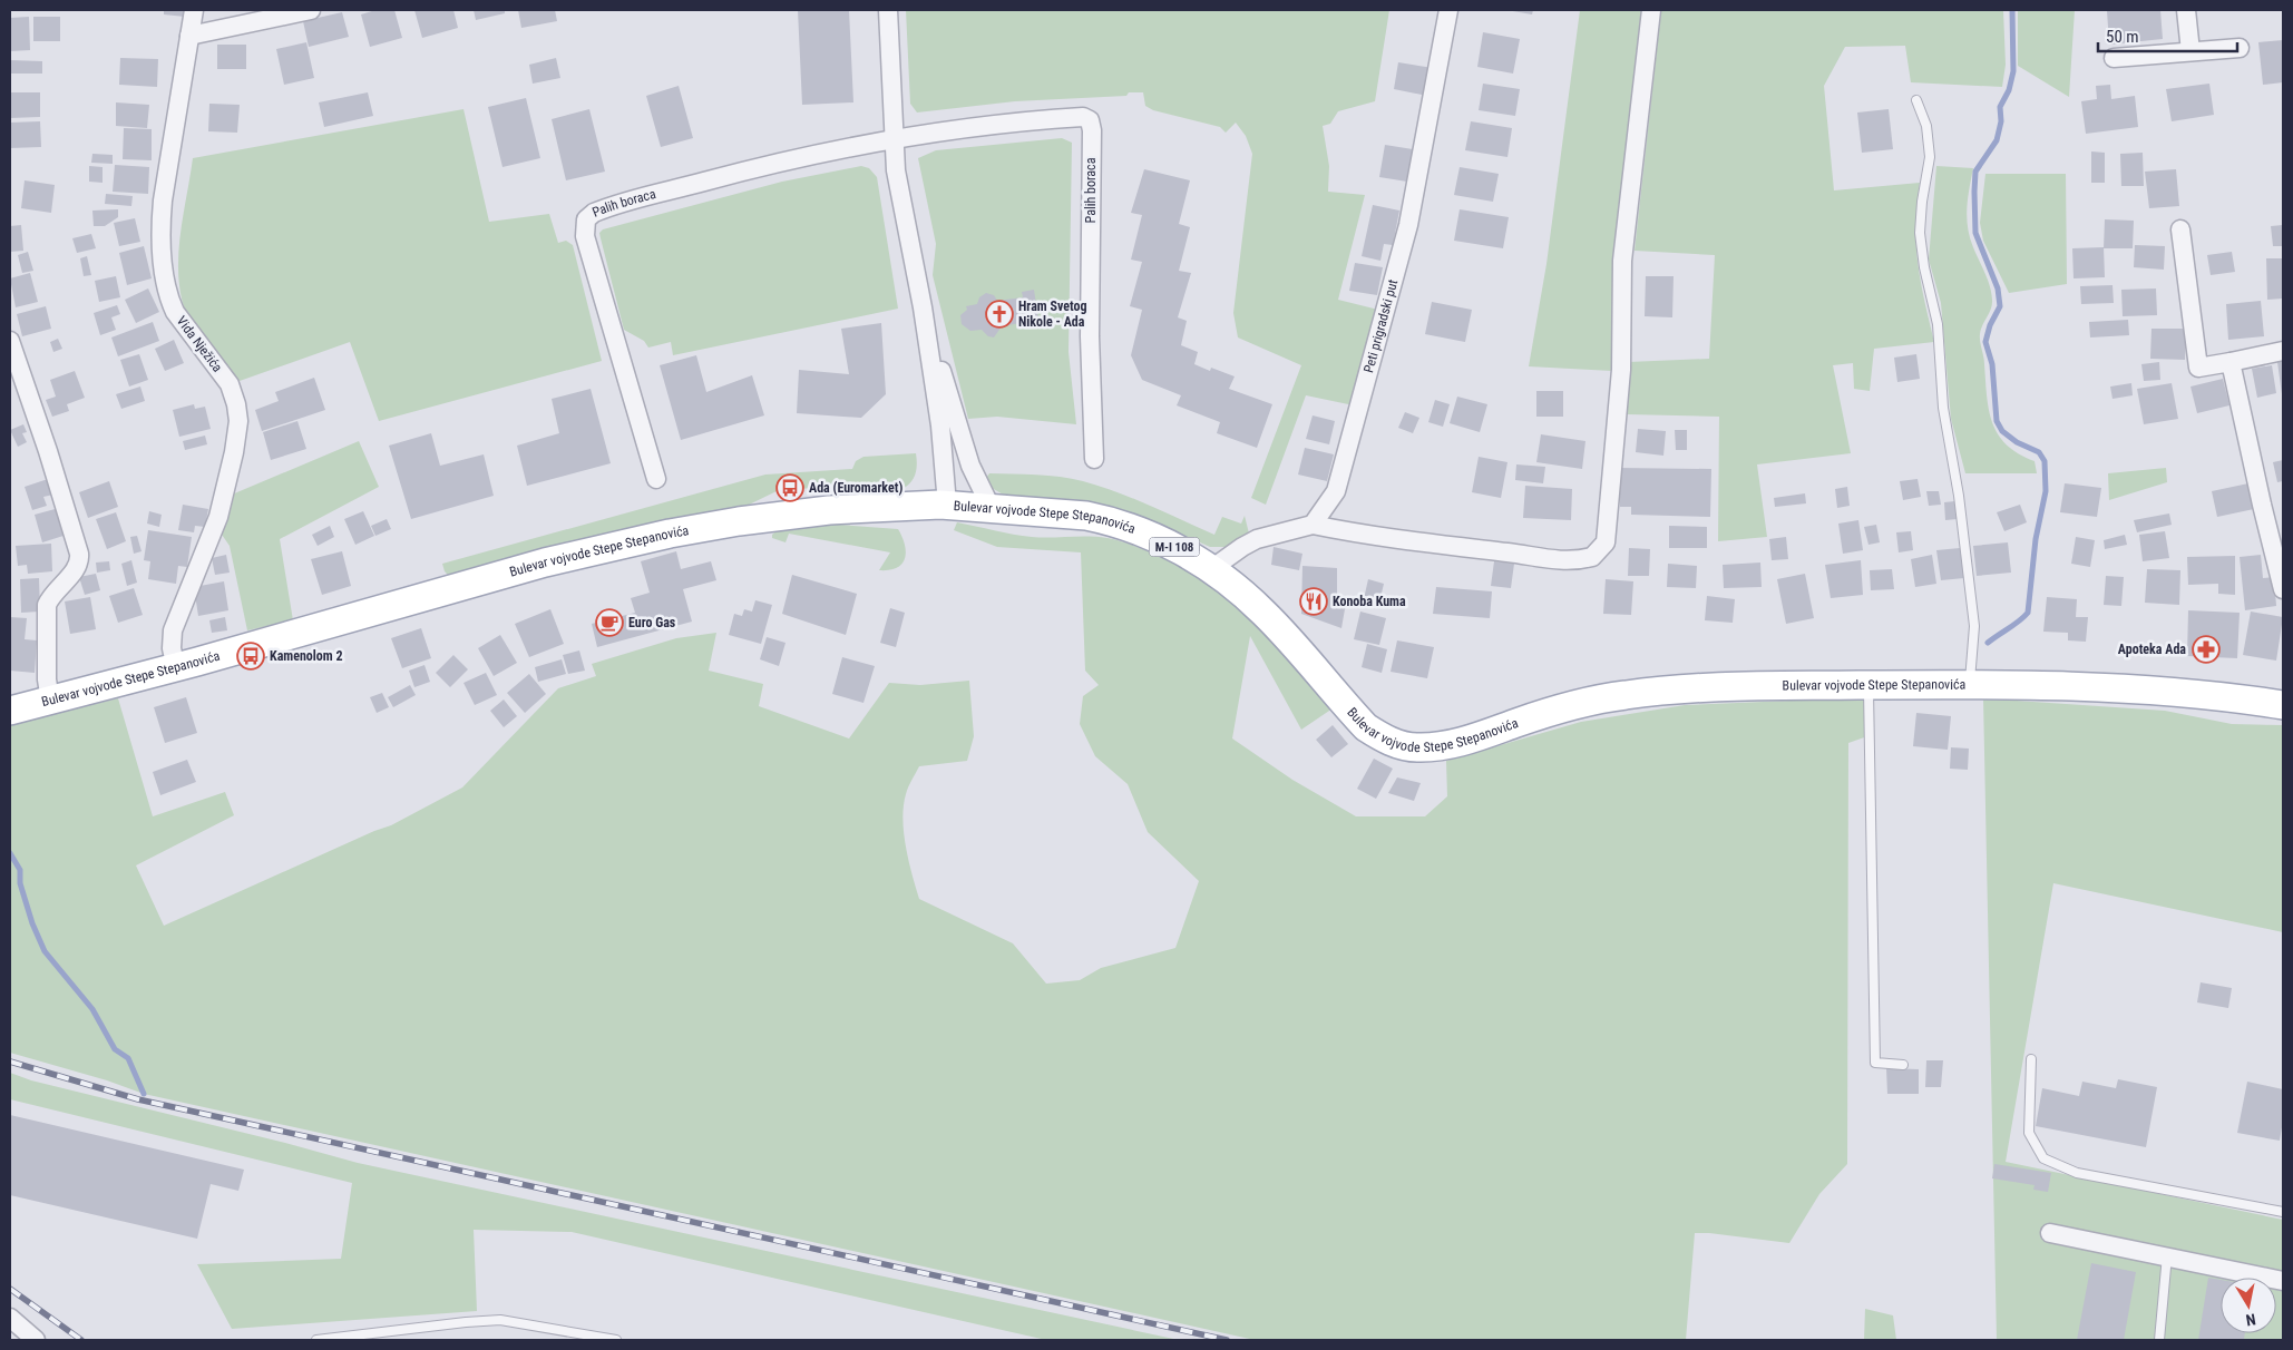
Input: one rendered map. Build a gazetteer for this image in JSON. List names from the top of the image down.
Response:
{
  "streets": {
    "main road": ["Bulevar vojvode Stepe Stepanovića", "M-I 108"],
    "street": ["Palih boraca", "Peti prigradski put", "Vida Nježića"]
  },
  "crossings": [
    ["Vida Nježića", "Bulevar vojvode Stepe Stepanovića"]
  ],
  "places": {
    "church": ["Hram Svetog Nikole - Ada"],
    "bus stop": ["Ada (Euromarket)", "Kamenolom 2"],
    "restaurant": ["Konoba Kuma"],
    "cafe": ["Euro Gas"],
    "pharmacy": ["Apoteka Ada"]
  },
  "scale_bar": "50 m",
  "north": "bottom"
}
